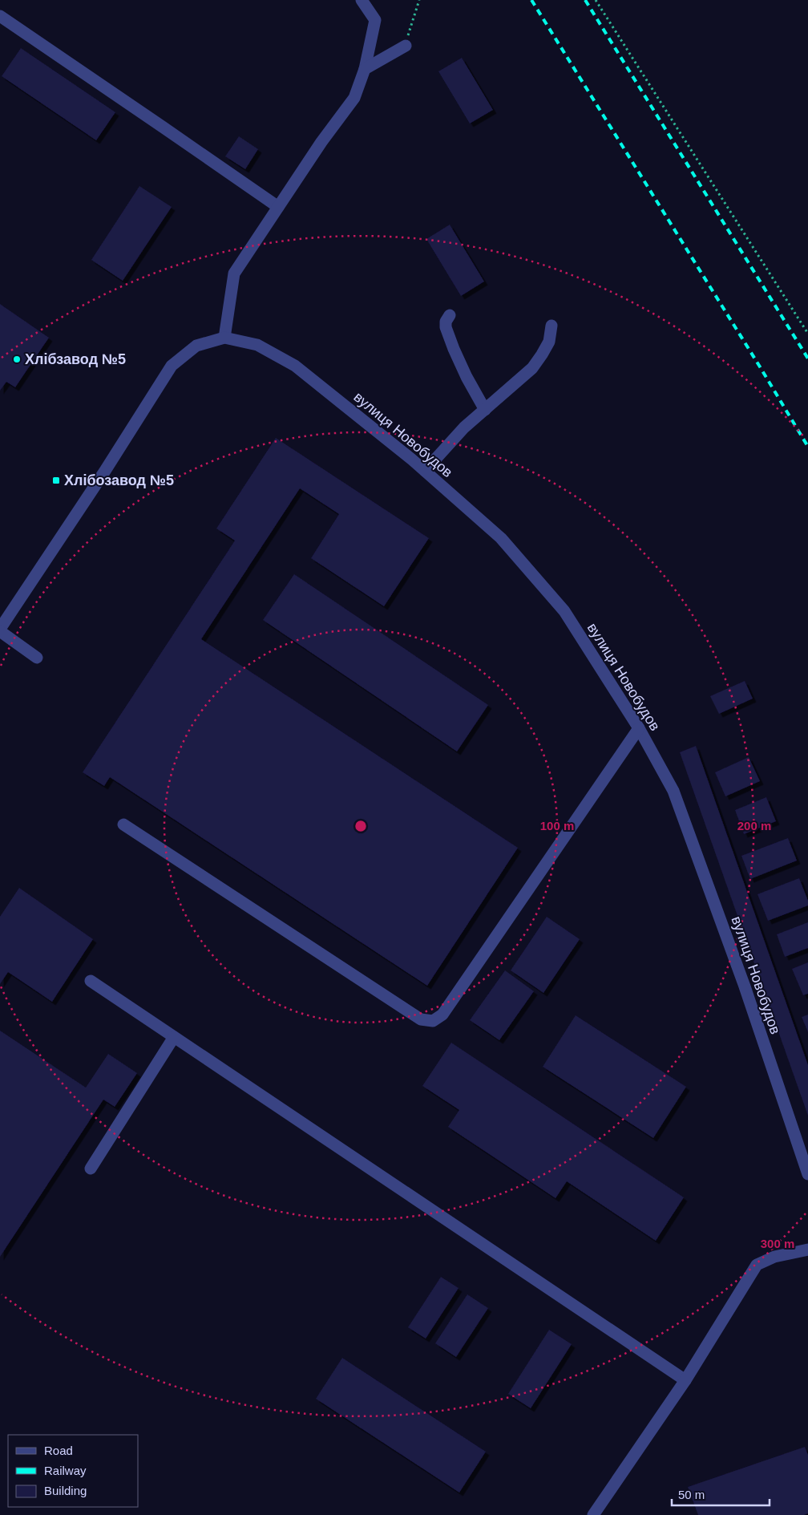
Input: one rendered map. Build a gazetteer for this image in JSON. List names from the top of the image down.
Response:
{
  "streets": {
    "street": ["вулиця Новобудов"]
  },
  "places": {
    "other": ["Хлібзавод №5"],
    "transit": ["Хлібозавод №5"]
  },
  "legend": ["Road", "Railway", "Building"],
  "scale_bar": "50 m",
  "rings": ["100 m", "200 m", "300 m"]
}
